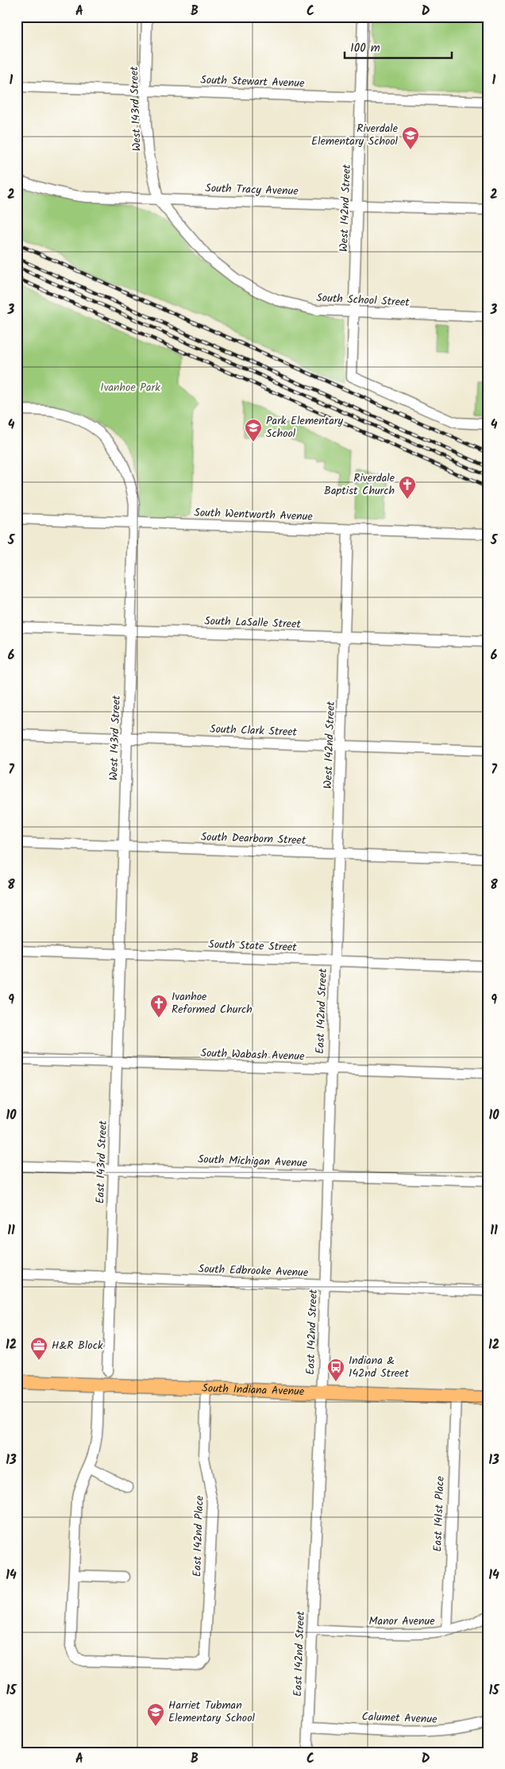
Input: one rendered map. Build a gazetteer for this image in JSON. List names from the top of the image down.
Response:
{
  "streets": {
    "main road": ["South Indiana Avenue"],
    "street": [
      "South Stewart Avenue",
      "West 143rd Street",
      "South Tracy Avenue",
      "West 142nd Street",
      "South School Street",
      "South Wentworth Avenue",
      "South LaSalle Street",
      "South Clark Street",
      "South Dearborn Street",
      "South State Street",
      "East 142nd Street",
      "South Wabash Avenue",
      "South Michigan Avenue",
      "East 143rd Street",
      "South Edbrooke Avenue",
      "East 141st Place",
      "East 142nd Place",
      "Manor Avenue",
      "Calumet Avenue"
    ]
  },
  "crossings": [
    ["South Stewart Avenue", "West 143rd Street"],
    ["South Stewart Avenue", "West 142nd Street"],
    ["West 143rd Street", "South Tracy Avenue"],
    ["West 143rd Street", "South School Street"],
    ["West 143rd Street", "South Wentworth Avenue"],
    ["West 143rd Street", "South LaSalle Street"],
    ["West 143rd Street", "South Clark Street"],
    ["West 143rd Street", "South Dearborn Street"],
    ["West 143rd Street", "South State Street"],
    ["West 143rd Street", "East 143rd Street"],
    ["South Tracy Avenue", "West 142nd Street"],
    ["South Tracy Avenue", "South School Street"],
    ["West 142nd Street", "South School Street"],
    ["West 142nd Street", "South Wentworth Avenue"],
    ["West 142nd Street", "South LaSalle Street"],
    ["West 142nd Street", "South Clark Street"],
    ["West 142nd Street", "South Dearborn Street"],
    ["West 142nd Street", "South State Street"],
    ["West 142nd Street", "East 142nd Street"],
    ["South State Street", "East 142nd Street"],
    ["South State Street", "East 143rd Street"],
    ["East 142nd Street", "South Wabash Avenue"],
    ["East 142nd Street", "South Michigan Avenue"],
    ["East 142nd Street", "South Edbrooke Avenue"],
    ["East 142nd Street", "South Indiana Avenue"],
    ["East 142nd Street", "Manor Avenue"],
    ["East 142nd Street", "Calumet Avenue"],
    ["South Wabash Avenue", "East 143rd Street"],
    ["South Michigan Avenue", "East 143rd Street"],
    ["East 143rd Street", "South Edbrooke Avenue"],
    ["South Indiana Avenue", "East 141st Place"],
    ["South Indiana Avenue", "East 142nd Place"],
    ["East 141st Place", "Manor Avenue"]
  ],
  "parks": ["Ivanhoe Park"],
  "places": {
    "school or university": ["Riverdale Elementary School", "Park Elementary School", "Harriet Tubman Elementary School"],
    "church": ["Riverdale Baptist Church", "Ivanhoe Reformed Church"],
    "office": ["H&R Block"],
    "bus stop": ["Indiana & 142nd Street"]
  },
  "scale_bar": "100 m",
  "grid": {
    "columns": [
      "A",
      "B",
      "C",
      "D"
    ],
    "rows": [
      "1",
      "2",
      "3",
      "4",
      "5",
      "6",
      "7",
      "8",
      "9",
      "10",
      "11",
      "12",
      "13",
      "14",
      "15"
    ]
  }
}
